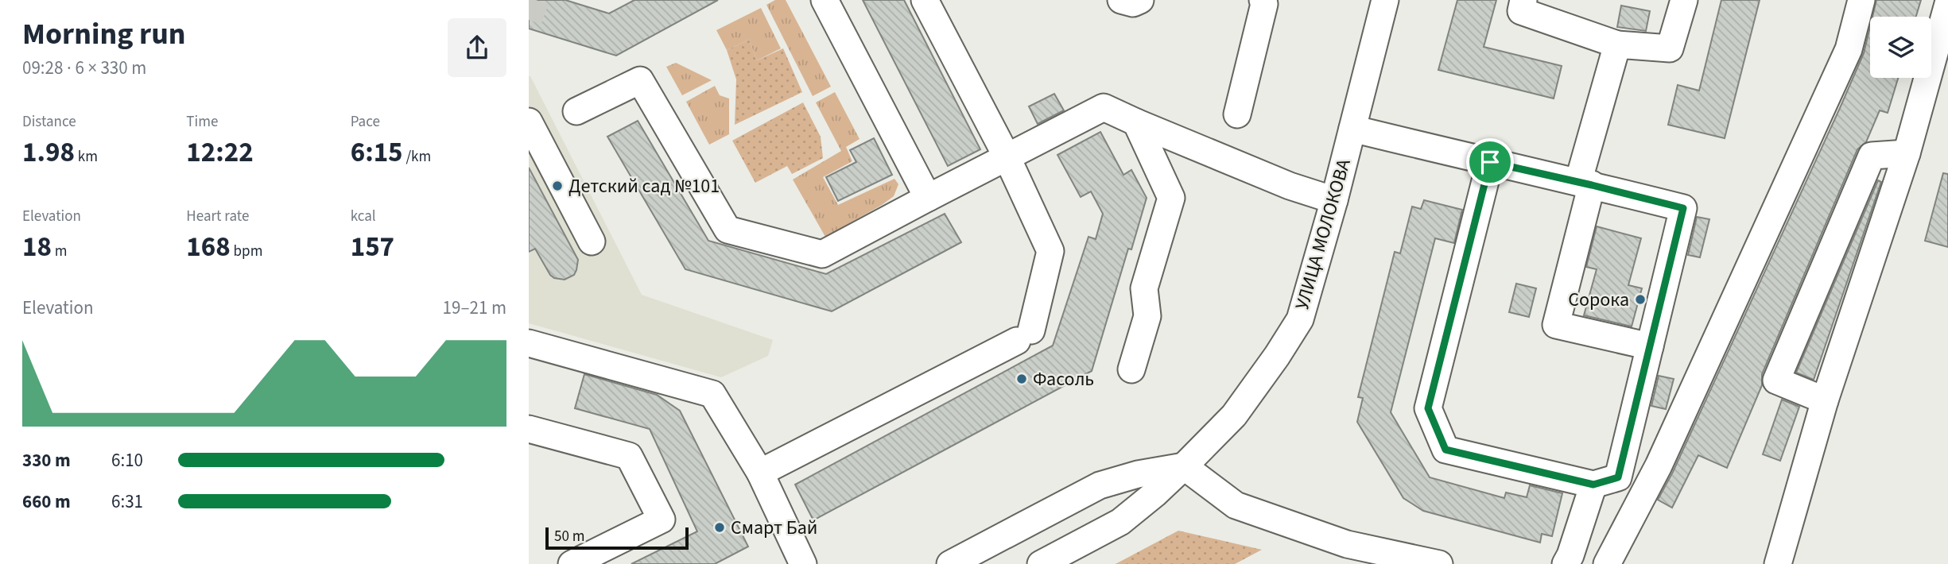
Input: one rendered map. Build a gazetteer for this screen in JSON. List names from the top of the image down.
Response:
{
  "streets": {
    "street": ["УЛИЦА МОЛОКОВА"]
  },
  "places": [
    "Детский сад №101",
    "Сорока",
    "Фасоль",
    "Смарт Бай"
  ],
  "scale_bar": "50 m",
  "page": {
    "heading": ["Morning run", "09:28 · 6 × 330 m"],
    "stats": [
      ["Distance", "1.98 km"],
      ["Time", "12:22"],
      ["Pace", "6:15 /km"],
      ["Elevation", "18 m"],
      ["Heart rate", "168 bpm"],
      ["kcal", "157"]
    ],
    "chart": ["Elevation", "19–21 m"],
    "list": [
      {
        "name": "330 m",
        "note": "6:10"
      },
      {
        "name": "660 m",
        "note": "6:31"
      }
    ],
    "scale": "50 m"
  }
}
